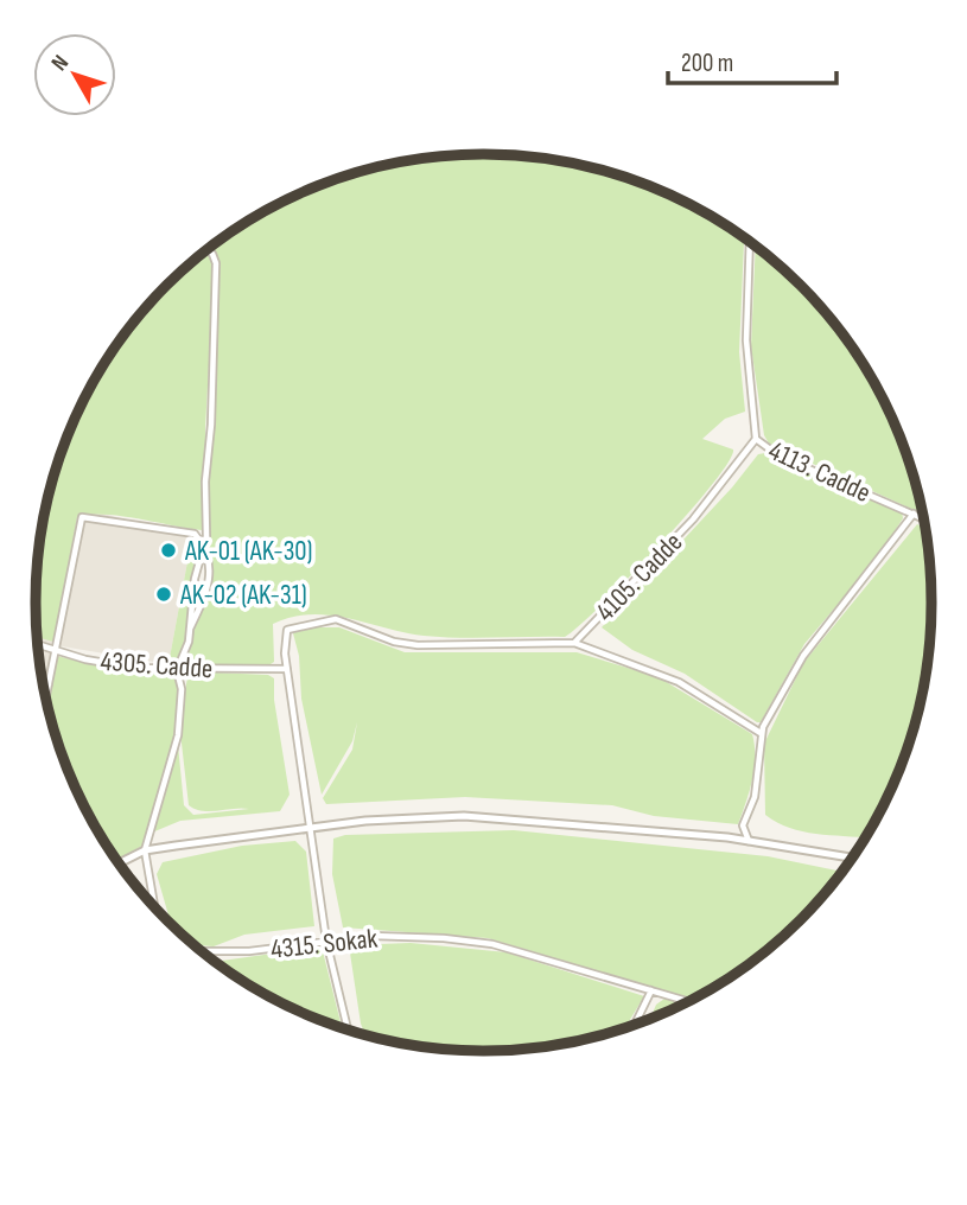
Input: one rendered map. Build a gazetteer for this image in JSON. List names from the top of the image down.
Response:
{
  "streets": {
    "street": [
      "4113. Cadde",
      "4105. Cadde",
      "4305. Cadde",
      "4315. Sokak"
    ]
  },
  "crossings": [
    ["4113. Cadde", "4105. Cadde"],
    ["4105. Cadde", "4305. Cadde"],
    ["4305. Cadde", "4315. Sokak"]
  ],
  "places": ["AK-01 (AK-30)", "AK-02 (AK-31)"],
  "scale_bar": "200 m",
  "north": "top left"
}
